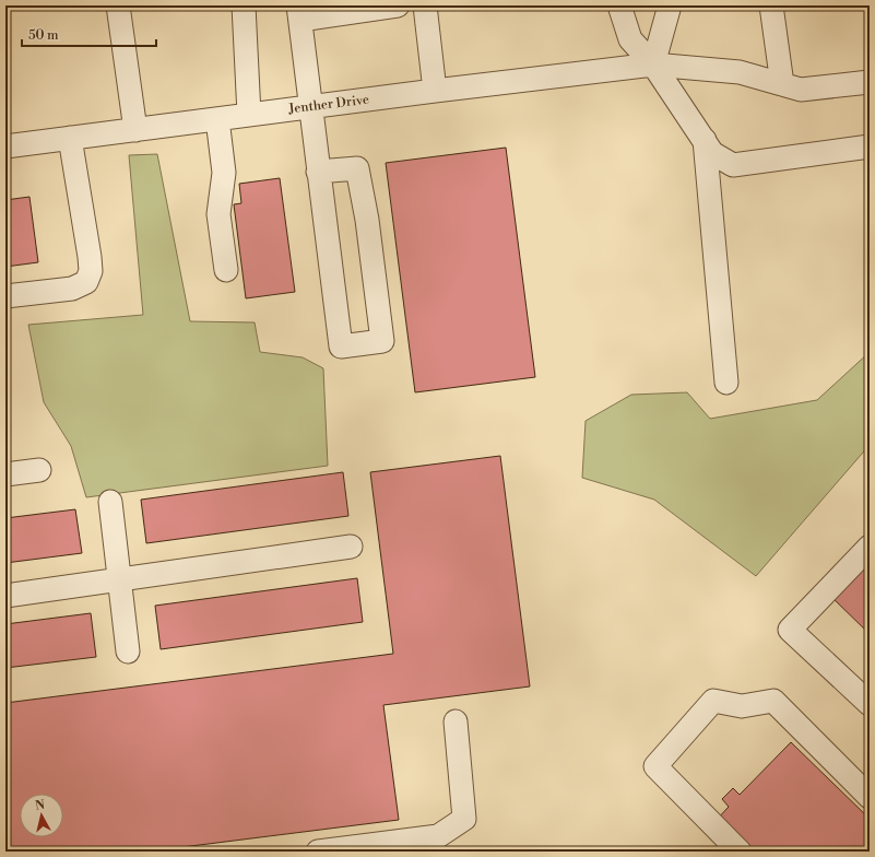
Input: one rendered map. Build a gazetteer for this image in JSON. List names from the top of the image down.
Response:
{
  "streets": {
    "street": ["Jenther Drive"]
  },
  "scale_bar": "50 m",
  "north": "top"
}
